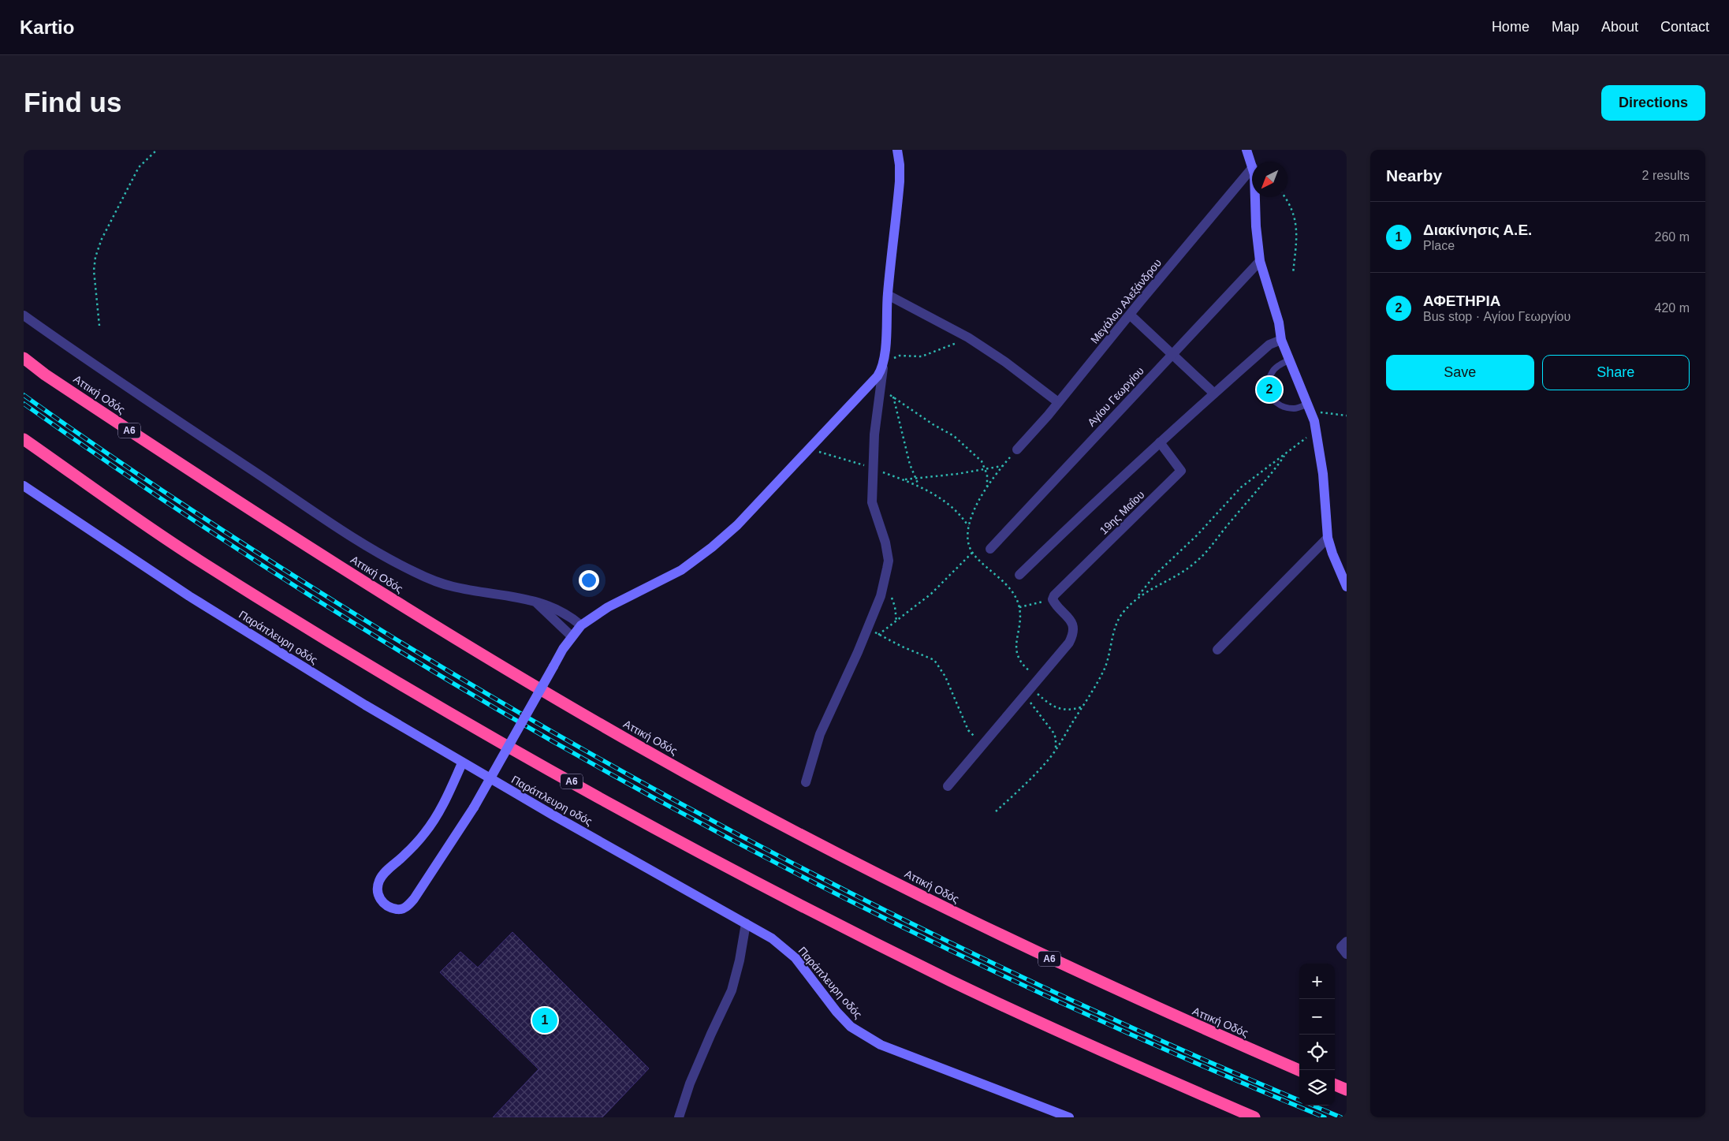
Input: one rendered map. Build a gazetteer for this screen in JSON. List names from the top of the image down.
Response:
{
  "streets": {
    "highway": ["Αττική Οδός", "Α6"],
    "street": [
      "Μεγάλου Αλεξάνδρου",
      "Αγίου Γεωργίου",
      "19ης Μαΐου",
      "Παράπλευρη οδός"
    ]
  },
  "north": "bottom left",
  "page": {
    "header": "Kartio",
    "nav": [
      "Home",
      "Map",
      "About",
      "Contact"
    ],
    "buttons": [
      "Directions",
      ["Save", "Share"]
    ],
    "title": "Find us",
    "heading": ["Nearby", "2 results"],
    "list": [
      {
        "mark": "1",
        "name": "Διακίνησις Α.Ε.",
        "note": "Place",
        "value": "260 m"
      },
      {
        "mark": "2",
        "name": "ΑΦΕΤΗΡΙΑ",
        "note": "Bus stop · Αγίου Γεωργίου",
        "value": "420 m"
      }
    ],
    "pins": ["2", "1"],
    "map_buttons": ["+", "−"]
  }
}
